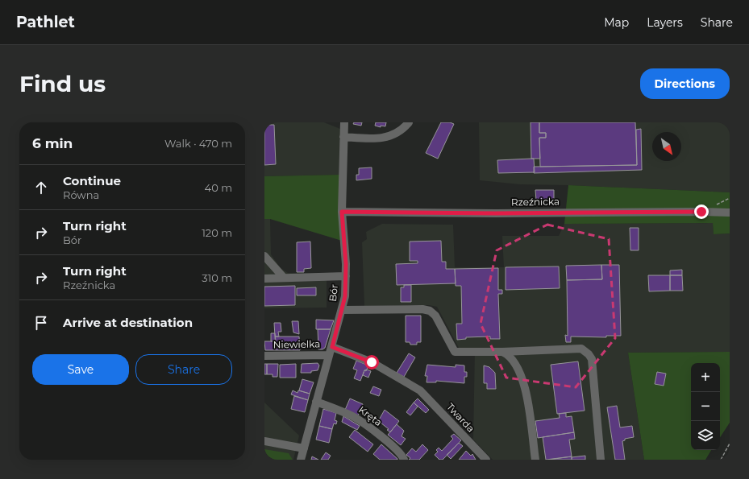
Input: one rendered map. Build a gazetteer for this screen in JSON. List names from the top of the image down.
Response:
{
  "streets": {
    "street": [
      "Rzeźnicka",
      "Bór",
      "Niewielka",
      "Kręta",
      "Twarda"
    ]
  },
  "crossings": [
    ["Rzeźnicka", "Bór"],
    ["Bór", "Niewielka"],
    ["Bór", "Kręta"],
    ["Bór", "Twarda"],
    ["Niewielka", "Twarda"]
  ],
  "north": "bottom right",
  "page": {
    "header": "Pathlet",
    "nav": ["Map", "Layers", "Share"],
    "buttons": [
      "Directions",
      ["Save", "Share"]
    ],
    "title": "Find us",
    "heading": ["6 min", "Walk · 470 m"],
    "list": [
      ["Continue", "Równa", "40 m"],
      ["Turn right", "Bór", "120 m"],
      ["Turn right", "Rzeźnicka", "310 m"],
      "Arrive at destination"
    ],
    "map_buttons": ["+", "−"]
  }
}
